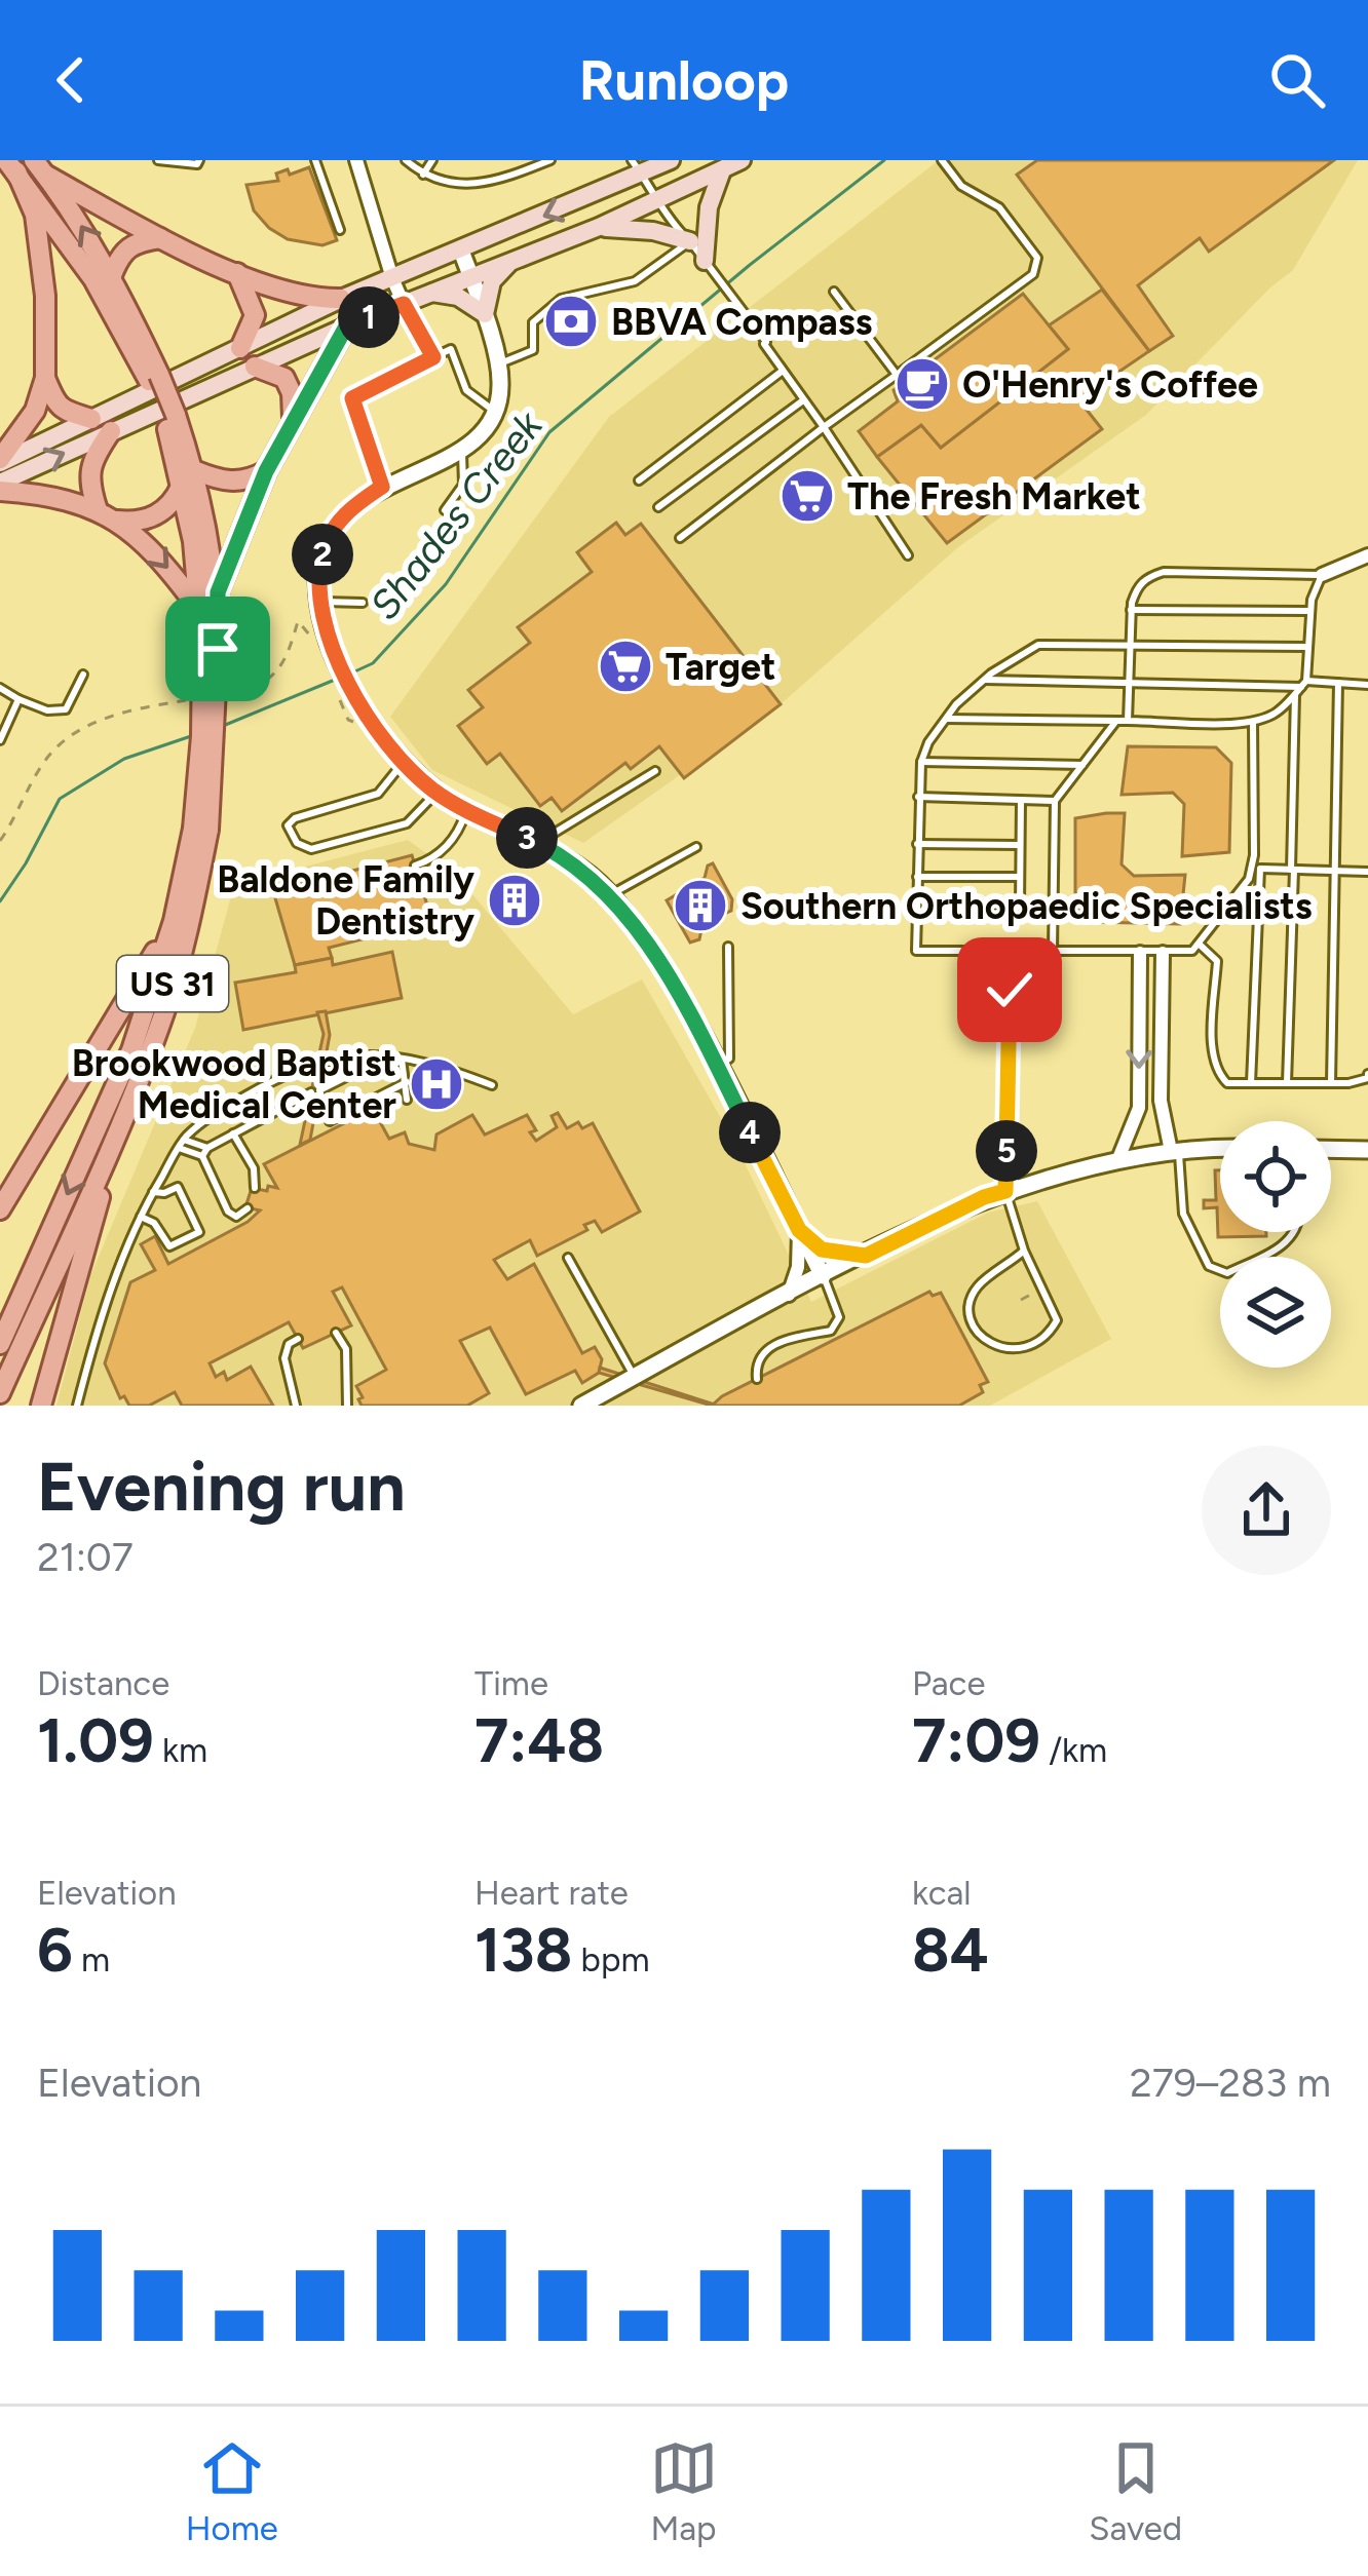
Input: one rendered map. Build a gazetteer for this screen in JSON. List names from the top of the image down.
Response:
{
  "streets": {
    "main road": ["US 31"]
  },
  "water": ["Shades Creek"],
  "places": {
    "bank": ["BBVA Compass"],
    "cafe": ["O'Henry's Coffee"],
    "supermarket": ["The Fresh Market", "Target"],
    "building": ["Baldone Family Dentistry", "Southern Orthopaedic Specialists"],
    "hospital": ["Brookwood Baptist Medical Center"]
  },
  "page": {
    "header": "Runloop",
    "pins": [
      "1",
      "2",
      "3",
      "4",
      "5"
    ],
    "heading": ["Evening run", "21:07"],
    "stats": [
      ["Distance", "1.09 km"],
      ["Time", "7:48"],
      ["Pace", "7:09 /km"],
      ["Elevation", "6 m"],
      ["Heart rate", "138 bpm"],
      ["kcal", "84"]
    ],
    "chart": ["Elevation", "279–283 m"],
    "tabs": ["Home", "Map", "Saved"]
  }
}
